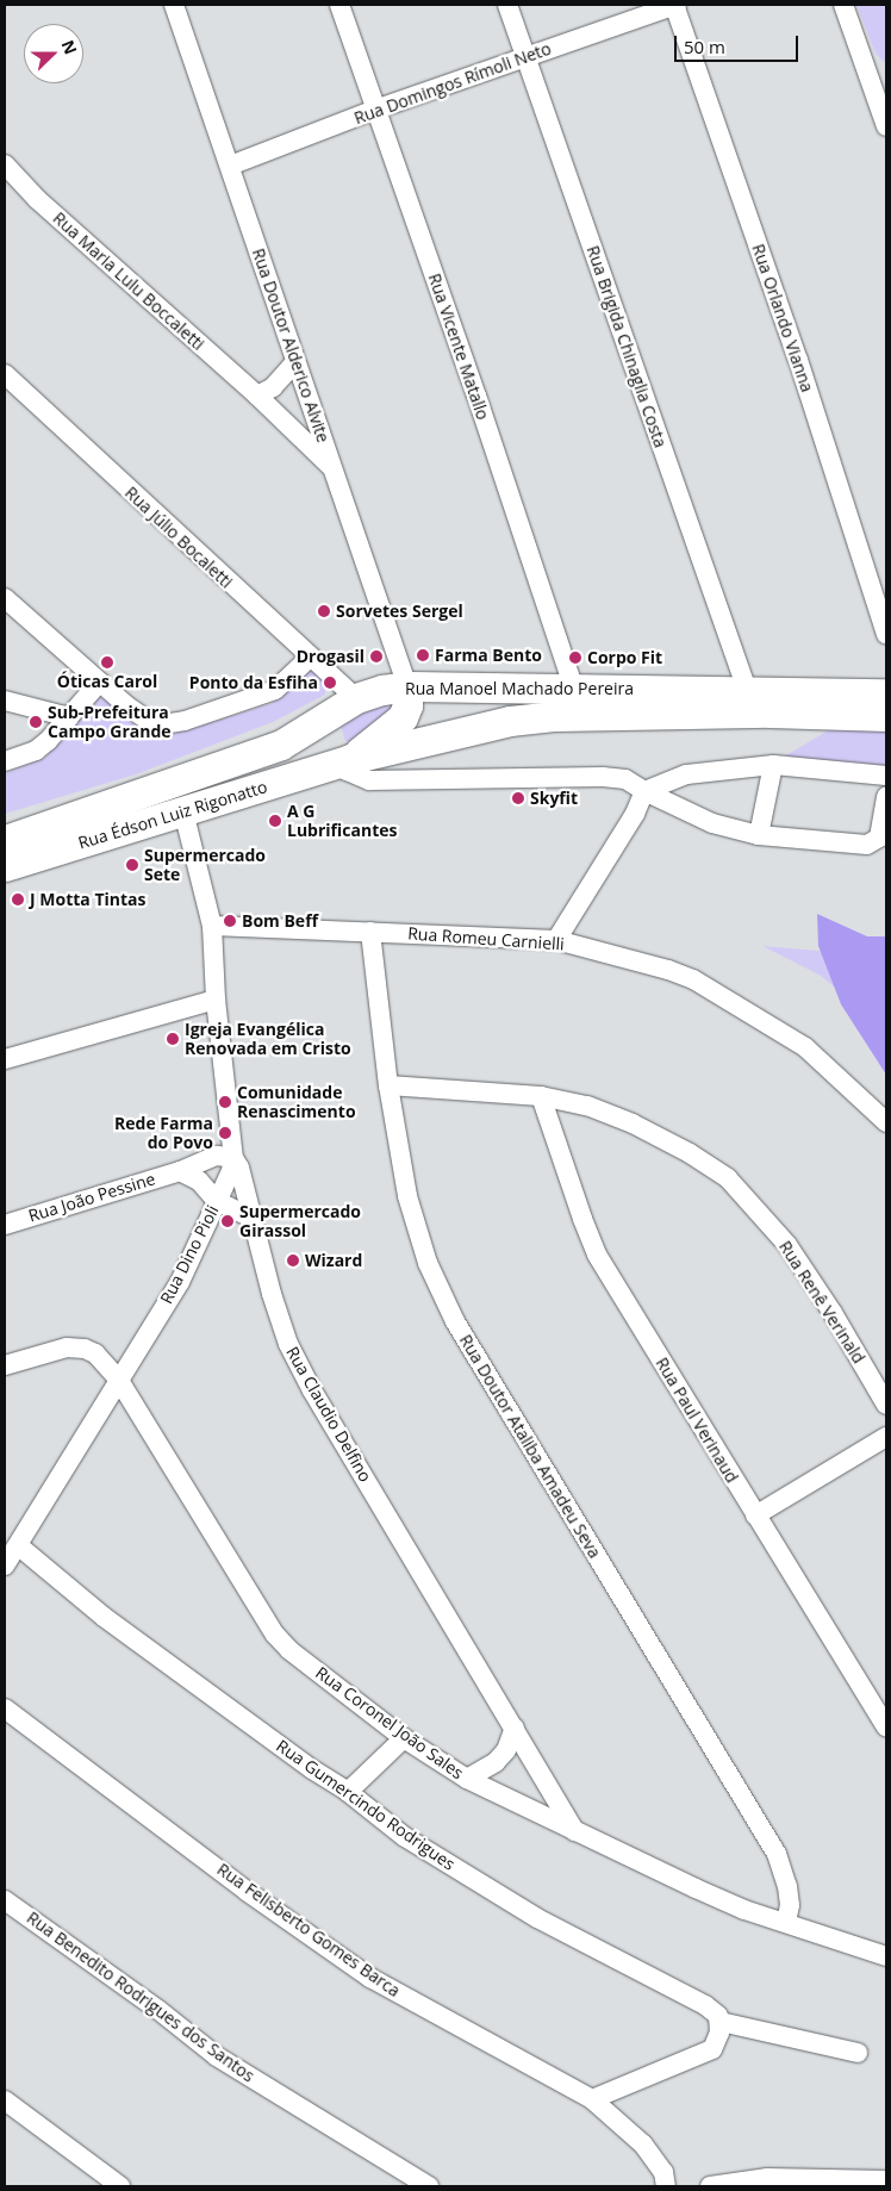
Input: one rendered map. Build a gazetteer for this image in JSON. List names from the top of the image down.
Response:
{
  "streets": {
    "main road": ["Rua Manoel Machado Pereira", "Rua Édson Luiz Rigonatto"],
    "street": [
      "Rua Domingos Rímoli Neto",
      "Rua Maria Lulu Boccaletti",
      "Rua Orlando Vianna",
      "Rua Doutor Alderico Alvite",
      "Rua Vicente Matallo",
      "Rua Brigida Chinaglia Costa",
      "Rua Júlio Bocaletti",
      "Rua Romeu Carnielli",
      "Rua João Pessine",
      "Rua Dino Pioli",
      "Rua Renê Verinald",
      "Rua Claudio Delfino",
      "Rua Paul Verinaud",
      "Rua Doutor Ataliba Amadeu Seva",
      "Rua Coronel João Sales",
      "Rua Gumercindo Rodrigues",
      "Rua Felisberto Gomes Barca",
      "Rua Benedito Rodrigues dos Santos"
    ]
  },
  "crossings": [
    ["Rua Domingos Rímoli Neto", "Rua Orlando Vianna"],
    ["Rua Domingos Rímoli Neto", "Rua Doutor Alderico Alvite"],
    ["Rua Domingos Rímoli Neto", "Rua Vicente Matallo"],
    ["Rua Domingos Rímoli Neto", "Rua Brigida Chinaglia Costa"],
    ["Rua Maria Lulu Boccaletti", "Rua Doutor Alderico Alvite"],
    ["Rua Doutor Alderico Alvite", "Rua Manoel Machado Pereira"],
    ["Rua Vicente Matallo", "Rua Manoel Machado Pereira"],
    ["Rua Brigida Chinaglia Costa", "Rua Manoel Machado Pereira"],
    ["Rua Júlio Bocaletti", "Rua Manoel Machado Pereira"],
    ["Rua Manoel Machado Pereira", "Rua Édson Luiz Rigonatto"],
    ["Rua Édson Luiz Rigonatto", "Rua Claudio Delfino"],
    ["Rua Romeu Carnielli", "Rua Claudio Delfino"],
    ["Rua Romeu Carnielli", "Rua Doutor Ataliba Amadeu Seva"],
    ["Rua João Pessine", "Rua Dino Pioli"],
    ["Rua João Pessine", "Rua Claudio Delfino"],
    ["Rua Dino Pioli", "Rua Claudio Delfino"],
    ["Rua Dino Pioli", "Rua Coronel João Sales"],
    ["Rua Dino Pioli", "Rua Gumercindo Rodrigues"],
    ["Rua Renê Verinald", "Rua Paul Verinaud"],
    ["Rua Renê Verinald", "Rua Doutor Ataliba Amadeu Seva"],
    ["Rua Claudio Delfino", "Rua Coronel João Sales"],
    ["Rua Doutor Ataliba Amadeu Seva", "Rua Coronel João Sales"]
  ],
  "places": [
    "Sorvetes Sergel",
    "Farma Bento",
    "Drogasil",
    "Corpo Fit",
    "Óticas Carol",
    "Ponto da Esfiha",
    "Sub-Prefeitura Campo Grande",
    "Skyfit",
    "A G Lubrificantes",
    "Supermercado Sete",
    "J Motta Tintas",
    "Bom Beff",
    "Igreja Evangélica Renovada em Cristo",
    "Comunidade Renascimento",
    "Rede Farma do Povo",
    "Supermercado Girassol",
    "Wizard"
  ],
  "scale_bar": "50 m",
  "north": "right"
}
